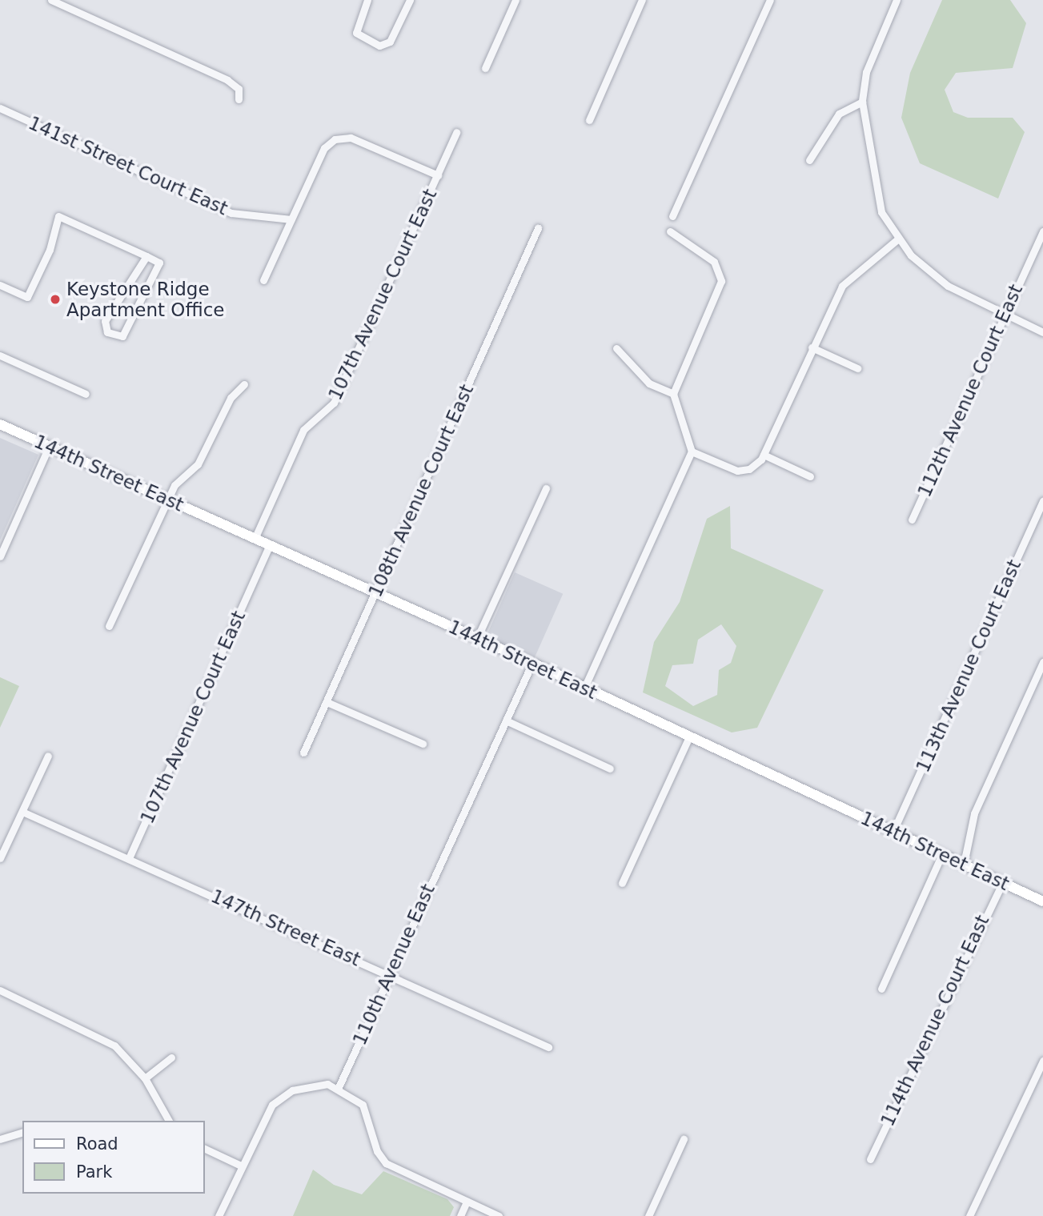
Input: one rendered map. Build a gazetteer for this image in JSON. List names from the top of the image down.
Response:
{
  "streets": {
    "street": [
      "141st Street Court East",
      "107th Avenue Court East",
      "112th Avenue Court East",
      "144th Street East",
      "108th Avenue Court East",
      "113th Avenue Court East",
      "147th Street East",
      "110th Avenue East",
      "114th Avenue Court East"
    ]
  },
  "crossings": [
    ["107th Avenue Court East", "144th Street East"],
    ["107th Avenue Court East", "147th Street East"],
    ["144th Street East", "108th Avenue Court East"],
    ["144th Street East", "113th Avenue Court East"],
    ["144th Street East", "110th Avenue East"],
    ["144th Street East", "114th Avenue Court East"],
    ["147th Street East", "110th Avenue East"]
  ],
  "places": ["Keystone Ridge Apartment Office"],
  "legend": ["Road", "Park"]
}
